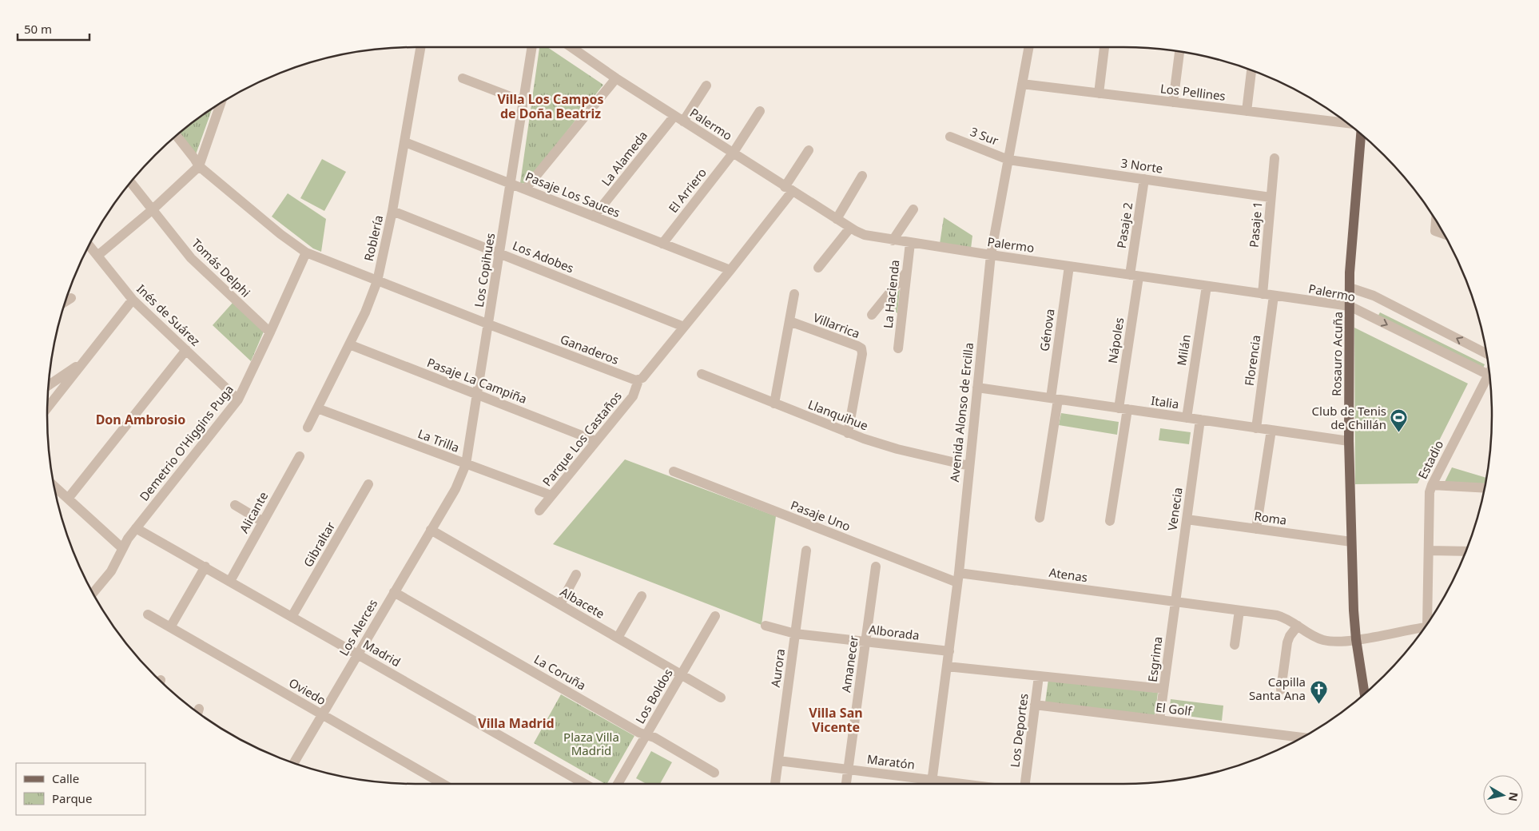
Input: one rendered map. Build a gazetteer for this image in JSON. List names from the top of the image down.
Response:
{
  "streets": {
    "main road": ["Rosauro Acuña"],
    "street": [
      "Los Pellines",
      "Palermo",
      "3 Sur",
      "La Alameda",
      "3 Norte",
      "El Arriero",
      "Pasaje Los Sauces",
      "Pasaje 1",
      "Pasaje 2",
      "Roblería",
      "Los Adobes",
      "Tomás Delphi",
      "Los Copihues",
      "La Hacienda",
      "Inés de Suárez",
      "Villarrica",
      "Génova",
      "Nápoles",
      "Ganaderos",
      "Milán",
      "Florencia",
      "Pasaje La Campiña",
      "Italia",
      "Avenida Alonso de Ercilla",
      "Llanquihue",
      "Parque Los Castaños",
      "La Trilla",
      "Demetrio O'Higgins Puga",
      "Estadio",
      "Venecia",
      "Alicante",
      "Pasaje Uno",
      "Roma",
      "Gibraltar",
      "Atenas",
      "Albacete",
      "Los Alerces",
      "Alborada",
      "Madrid",
      "Esgrima",
      "Amanecer",
      "Aurora",
      "La Coruña",
      "Oviedo",
      "Los Boldos",
      "El Golf",
      "Los Deportes",
      "Maratón"
    ]
  },
  "crossings": [
    ["Los Pellines", "Avenida Alonso de Ercilla"],
    ["Palermo", "La Alameda"],
    ["Palermo", "El Arriero"],
    ["Palermo", "Pasaje 1"],
    ["Palermo", "Pasaje 2"],
    ["Palermo", "La Hacienda"],
    ["Palermo", "Génova"],
    ["Palermo", "Nápoles"],
    ["Palermo", "Milán"],
    ["Palermo", "Rosauro Acuña"],
    ["Palermo", "Florencia"],
    ["Palermo", "Avenida Alonso de Ercilla"],
    ["3 Sur", "3 Norte"],
    ["3 Sur", "Avenida Alonso de Ercilla"],
    ["La Alameda", "Pasaje Los Sauces"],
    ["3 Norte", "Pasaje 1"],
    ["3 Norte", "Pasaje 2"],
    ["3 Norte", "Avenida Alonso de Ercilla"],
    ["El Arriero", "Pasaje Los Sauces"],
    ["Pasaje Los Sauces", "Roblería"],
    ["Pasaje Los Sauces", "Los Copihues"],
    ["Pasaje 2", "Nápoles"],
    ["Roblería", "Los Adobes"],
    ["Roblería", "Ganaderos"],
    ["Roblería", "Pasaje La Campiña"],
    ["Roblería", "La Trilla"],
    ["Los Adobes", "Los Copihues"],
    ["Tomás Delphi", "Demetrio O'Higgins Puga"],
    ["Los Copihues", "Ganaderos"],
    ["Los Copihues", "Pasaje La Campiña"],
    ["Los Copihues", "La Trilla"],
    ["Los Copihues", "Los Alerces"],
    ["Inés de Suárez", "Demetrio O'Higgins Puga"],
    ["Villarrica", "Llanquihue"],
    ["Génova", "Italia"],
    ["Nápoles", "Italia"],
    ["Ganaderos", "Parque Los Castaños"],
    ["Ganaderos", "Demetrio O'Higgins Puga"],
    ["Milán", "Italia"],
    ["Rosauro Acuña", "Italia"],
    ["Rosauro Acuña", "Roma"],
    ["Rosauro Acuña", "Atenas"],
    ["Florencia", "Italia"],
    ["Pasaje La Campiña", "Parque Los Castaños"],
    ["Italia", "Avenida Alonso de Ercilla"],
    ["Italia", "Venecia"],
    ["Avenida Alonso de Ercilla", "Llanquihue"],
    ["Avenida Alonso de Ercilla", "Pasaje Uno"],
    ["Avenida Alonso de Ercilla", "Atenas"],
    ["Avenida Alonso de Ercilla", "Alborada"],
    ["Avenida Alonso de Ercilla", "El Golf"],
    ["Avenida Alonso de Ercilla", "Maratón"],
    ["Parque Los Castaños", "La Trilla"],
    ["Demetrio O'Higgins Puga", "Madrid"],
    ["Venecia", "Roma"],
    ["Venecia", "Atenas"],
    ["Venecia", "Esgrima"],
    ["Alicante", "Madrid"],
    ["Pasaje Uno", "Atenas"],
    ["Gibraltar", "Madrid"],
    ["Atenas", "Esgrima"],
    ["Albacete", "Los Alerces"],
    ["Albacete", "Los Boldos"],
    ["Los Alerces", "Madrid"],
    ["Los Alerces", "La Coruña"],
    ["Los Alerces", "Oviedo"],
    ["Alborada", "Amanecer"],
    ["Alborada", "Aurora"],
    ["Esgrima", "El Golf"],
    ["Amanecer", "Maratón"],
    ["Aurora", "Maratón"],
    ["La Coruña", "Los Boldos"],
    ["El Golf", "Los Deportes"]
  ],
  "districts": [
    "Villa Los Campos de Doña Beatriz",
    "Don Ambrosio",
    "Villa San Vicente",
    "Villa Madrid"
  ],
  "parks": ["Plaza Villa Madrid"],
  "places": {
    "sports": ["Club de Tenis de Chillán"],
    "church": ["Capilla Santa Ana"]
  },
  "legend": ["Calle", "Parque"],
  "scale_bar": "50 m",
  "north": "right"
}
